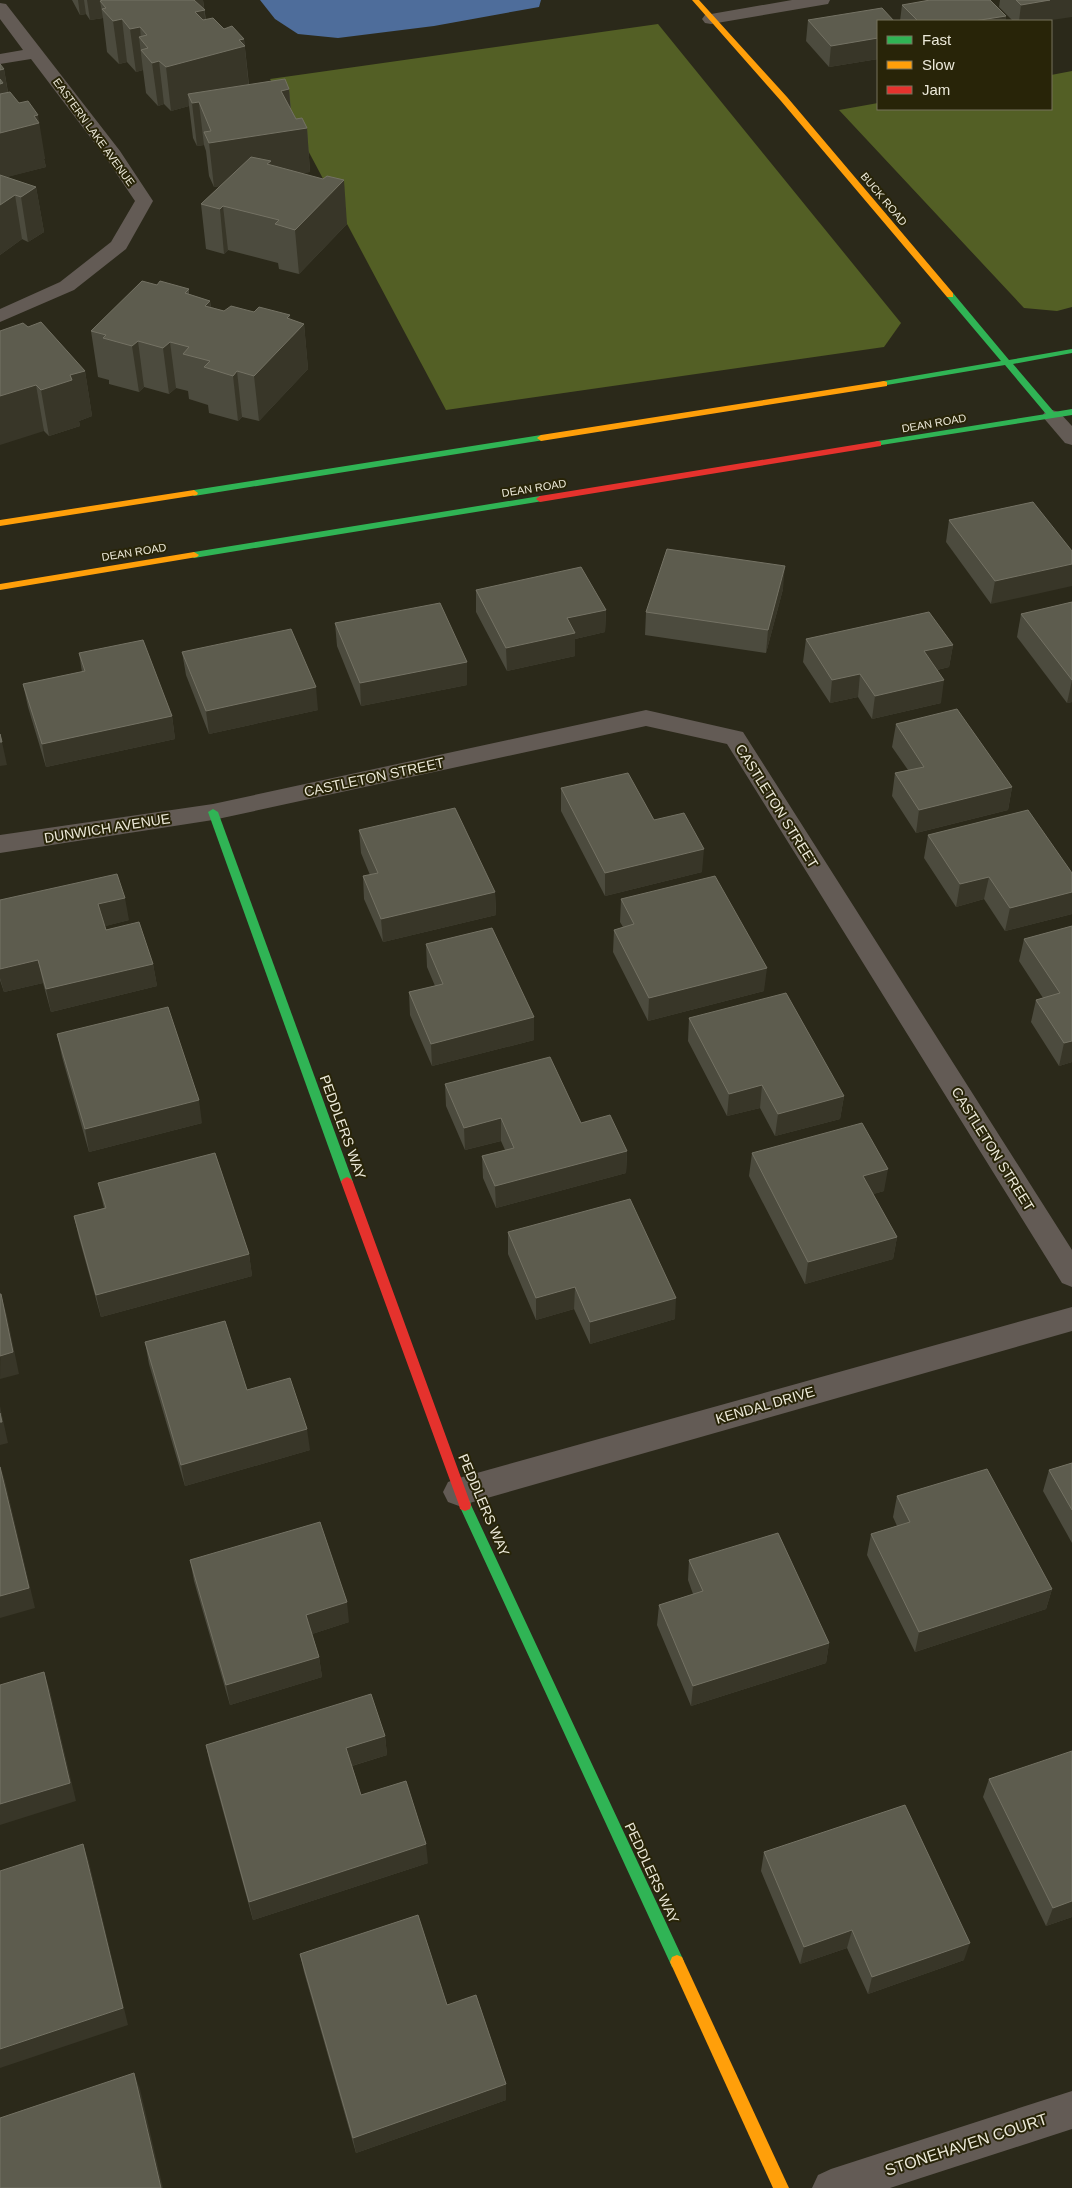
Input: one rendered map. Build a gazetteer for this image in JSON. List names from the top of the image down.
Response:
{
  "streets": {
    "main road": ["BUCK ROAD", "DEAN ROAD", "PEDDLERS WAY"],
    "street": [
      "EASTERN LAKE AVENUE",
      "CASTLETON STREET",
      "DUNWICH AVENUE",
      "KENDAL DRIVE",
      "STONEHAVEN COURT"
    ]
  },
  "crossings": [
    ["BUCK ROAD", "DEAN ROAD"],
    ["CASTLETON STREET", "DUNWICH AVENUE"],
    ["CASTLETON STREET", "PEDDLERS WAY"],
    ["DUNWICH AVENUE", "PEDDLERS WAY"],
    ["PEDDLERS WAY", "KENDAL DRIVE"]
  ],
  "legend": ["Fast", "Slow", "Jam"]
}
